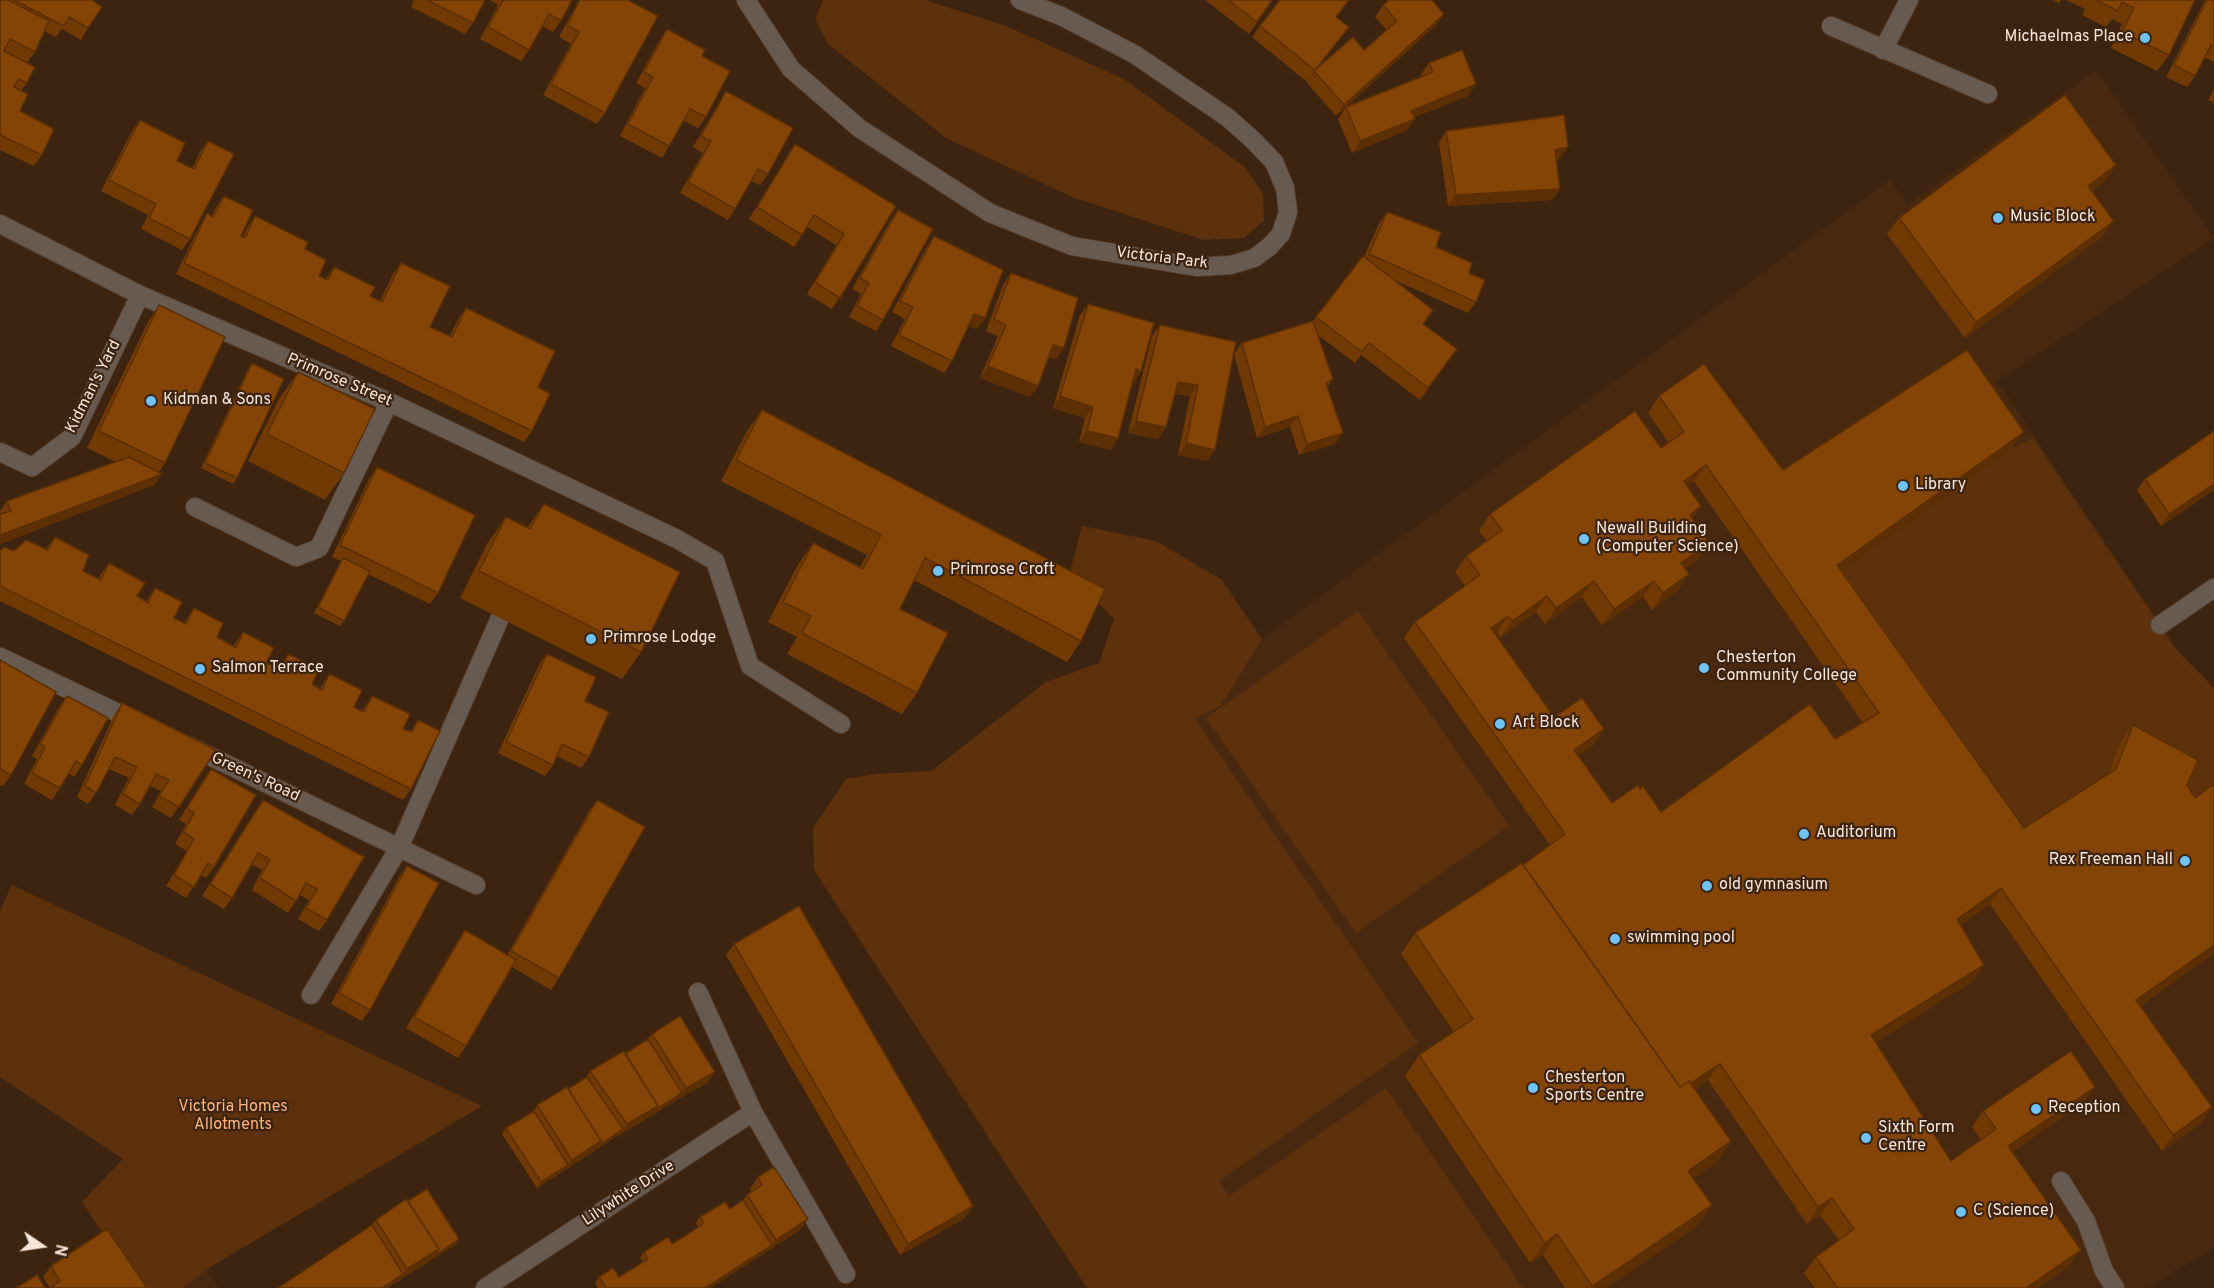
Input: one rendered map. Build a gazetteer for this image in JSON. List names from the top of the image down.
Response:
{
  "streets": {
    "street": [
      "Victoria Park",
      "Primrose Street",
      "Kidman's Yard",
      "Green's Road",
      "Lilywhite Drive"
    ]
  },
  "crossings": [
    ["Primrose Street", "Kidman's Yard"]
  ],
  "parks": ["Victoria Homes Allotments"],
  "places": [
    "Michaelmas Place",
    "Music Block",
    "Kidman & Sons",
    "Library",
    "Newall Building (Computer Science)",
    "Primrose Croft",
    "Primrose Lodge",
    "Chesterton Community College",
    "Salmon Terrace",
    "Art Block",
    "Auditorium",
    "Rex Freeman Hall",
    "old gymnasium",
    "swimming pool",
    "Chesterton Sports Centre",
    "Reception",
    "Sixth Form Centre",
    "C (Science)"
  ],
  "north": "right"
}
